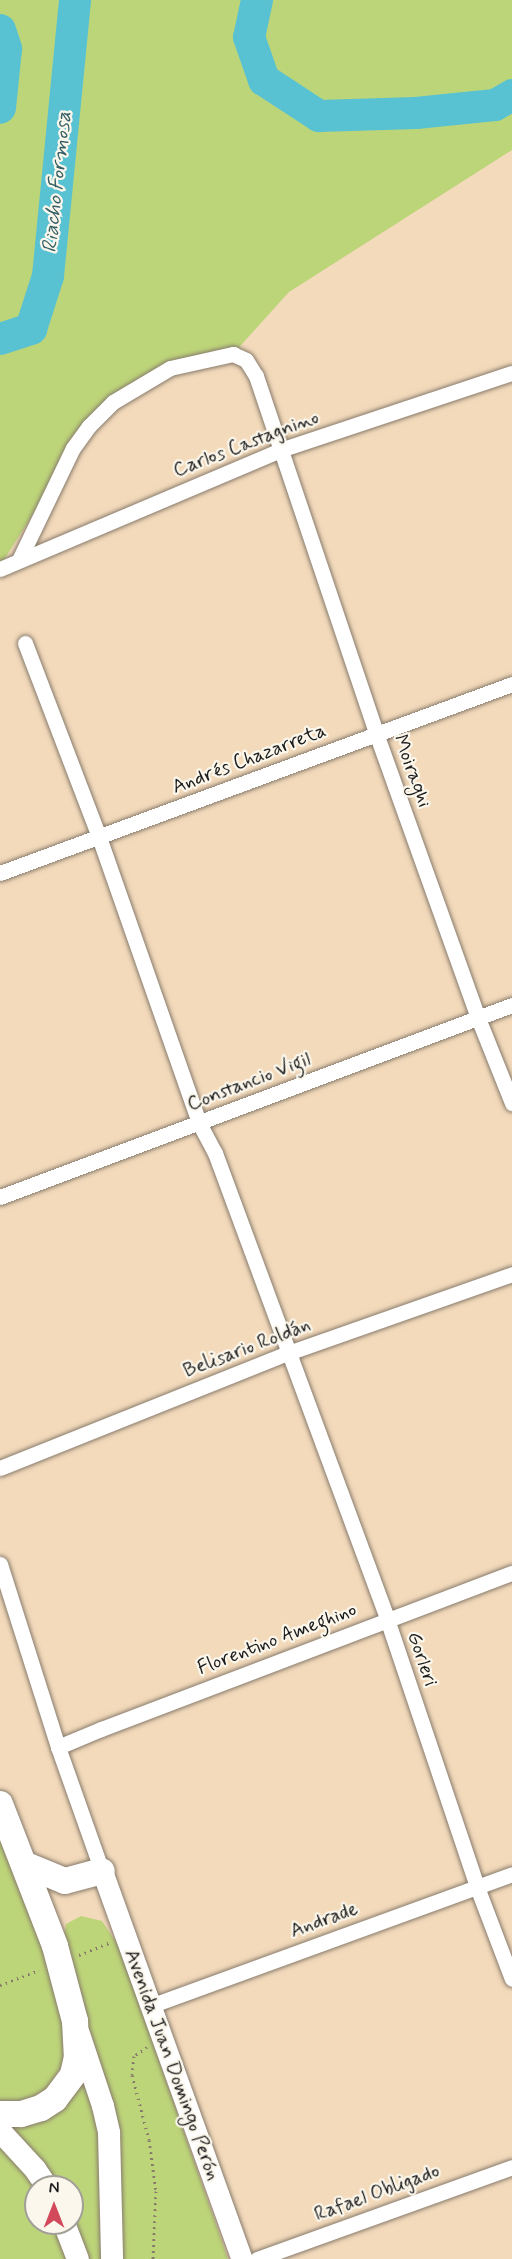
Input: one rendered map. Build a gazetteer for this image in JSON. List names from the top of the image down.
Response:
{
  "streets": {
    "main road": ["Avenida Juan Domingo Perón"],
    "street": [
      "Carlos Castagnino",
      "Andrés Chazarreta",
      "Moiraghi",
      "Constancio Vigil",
      "Belisario Roldán",
      "Florentino Ameghino",
      "Gorleri",
      "Andrade",
      "Rafael Obligado"
    ]
  },
  "crossings": [
    ["Carlos Castagnino", "Moiraghi"],
    ["Andrés Chazarreta", "Moiraghi"],
    ["Andrés Chazarreta", "Gorleri"],
    ["Moiraghi", "Constancio Vigil"],
    ["Constancio Vigil", "Gorleri"],
    ["Belisario Roldán", "Gorleri"],
    ["Florentino Ameghino", "Gorleri"],
    ["Gorleri", "Andrade"],
    ["Andrade", "Avenida Juan Domingo Perón"]
  ],
  "water": ["Riacho Formosa"],
  "north": "top"
}
